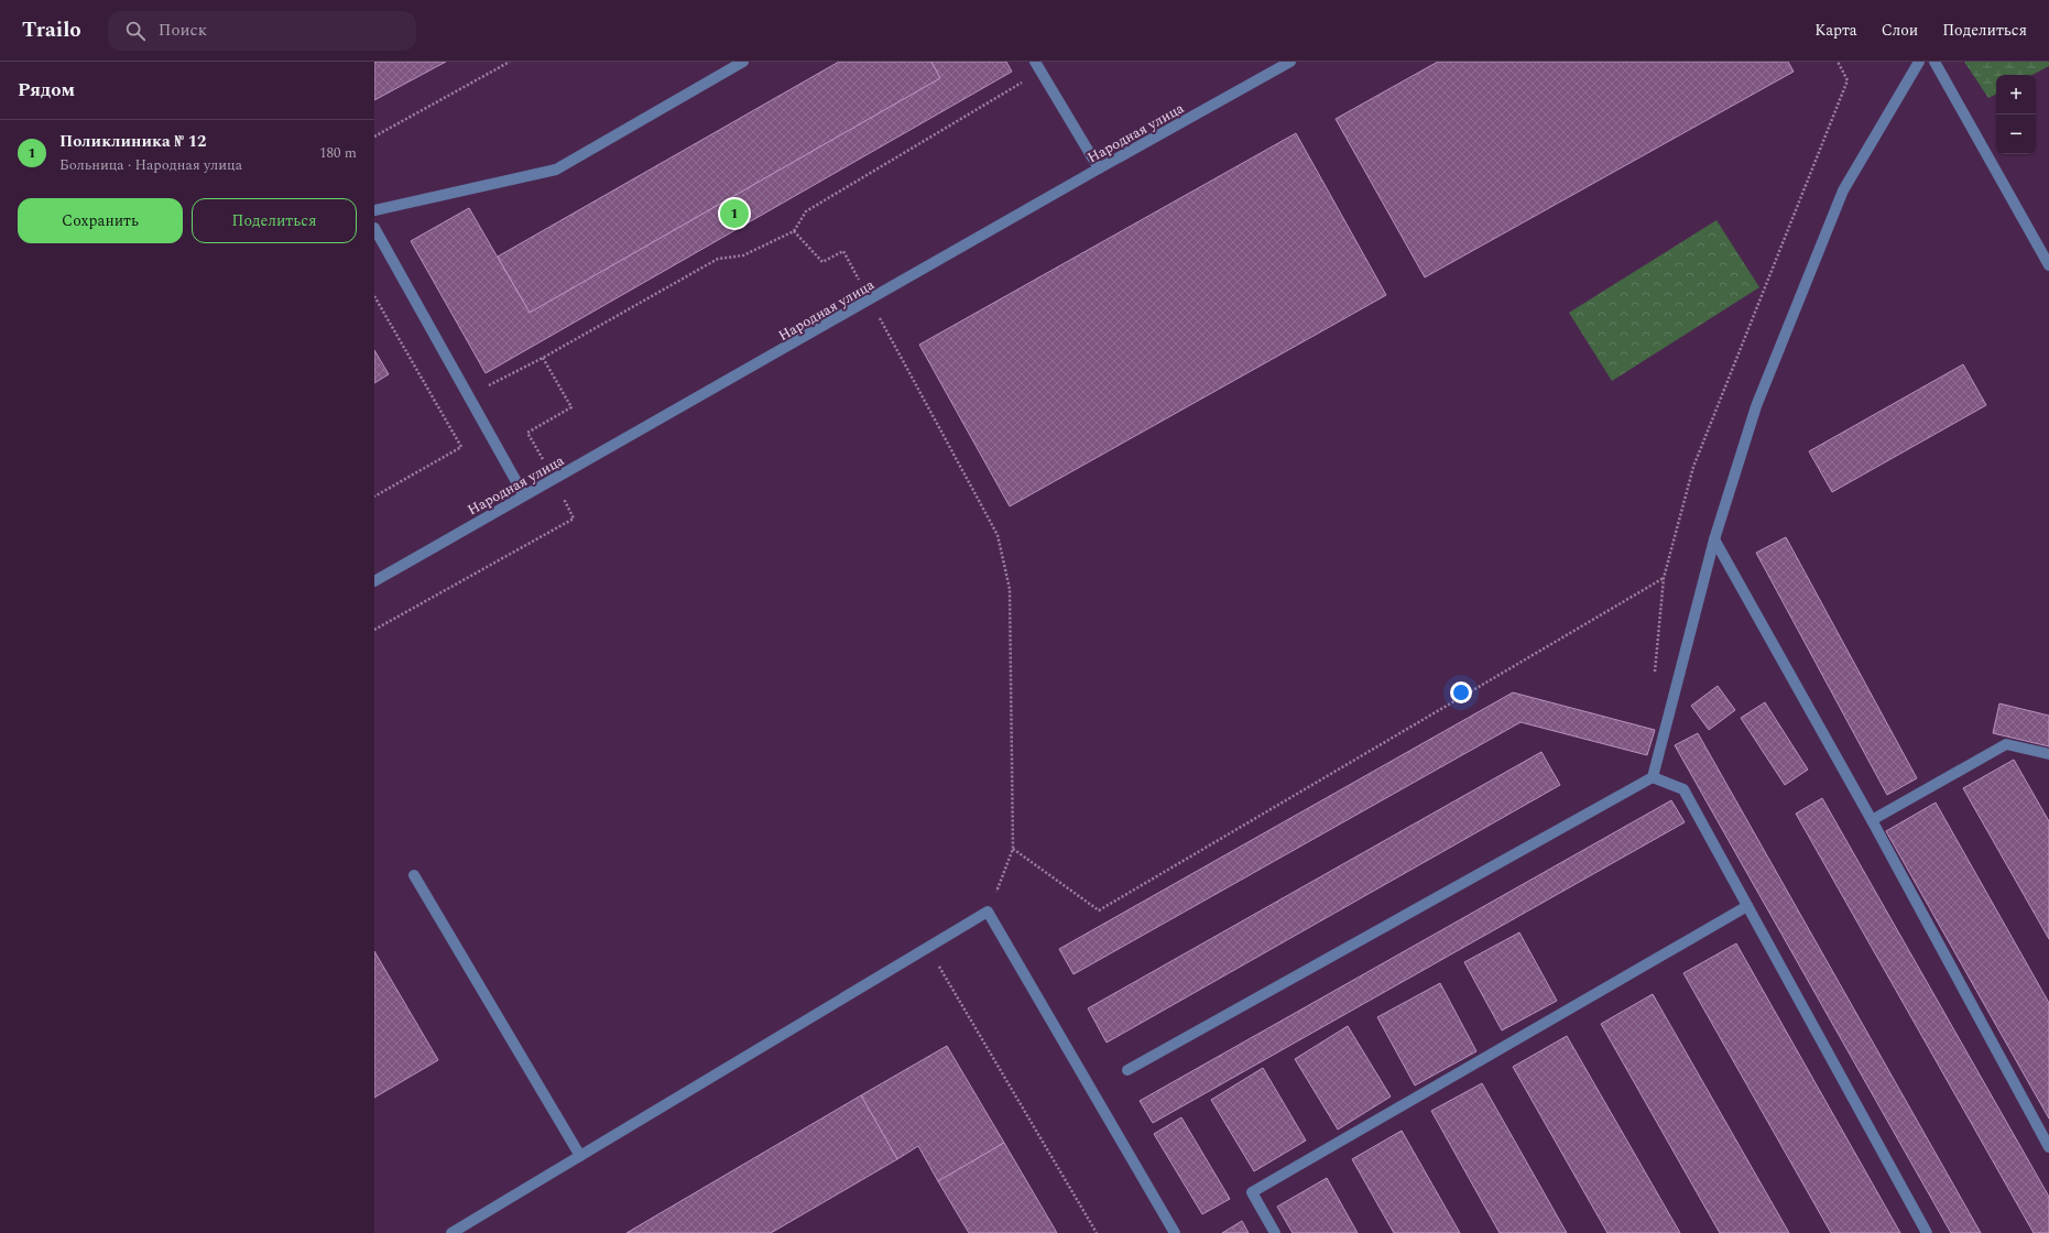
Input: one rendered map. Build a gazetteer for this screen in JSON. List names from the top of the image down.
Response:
{
  "streets": {
    "street": ["Народная улица"]
  },
  "page": {
    "header": "Trailo",
    "search": "Поиск",
    "nav": ["Карта", "Слои", "Поделиться"],
    "heading": "Рядом",
    "map_buttons": ["+", "−"],
    "list": [
      {
        "mark": "1",
        "name": "Поликлиника № 12",
        "note": "Больница · Народная улица",
        "value": "180 m"
      }
    ],
    "buttons": ["Сохранить", "Поделиться"],
    "pins": "1"
  }
}
